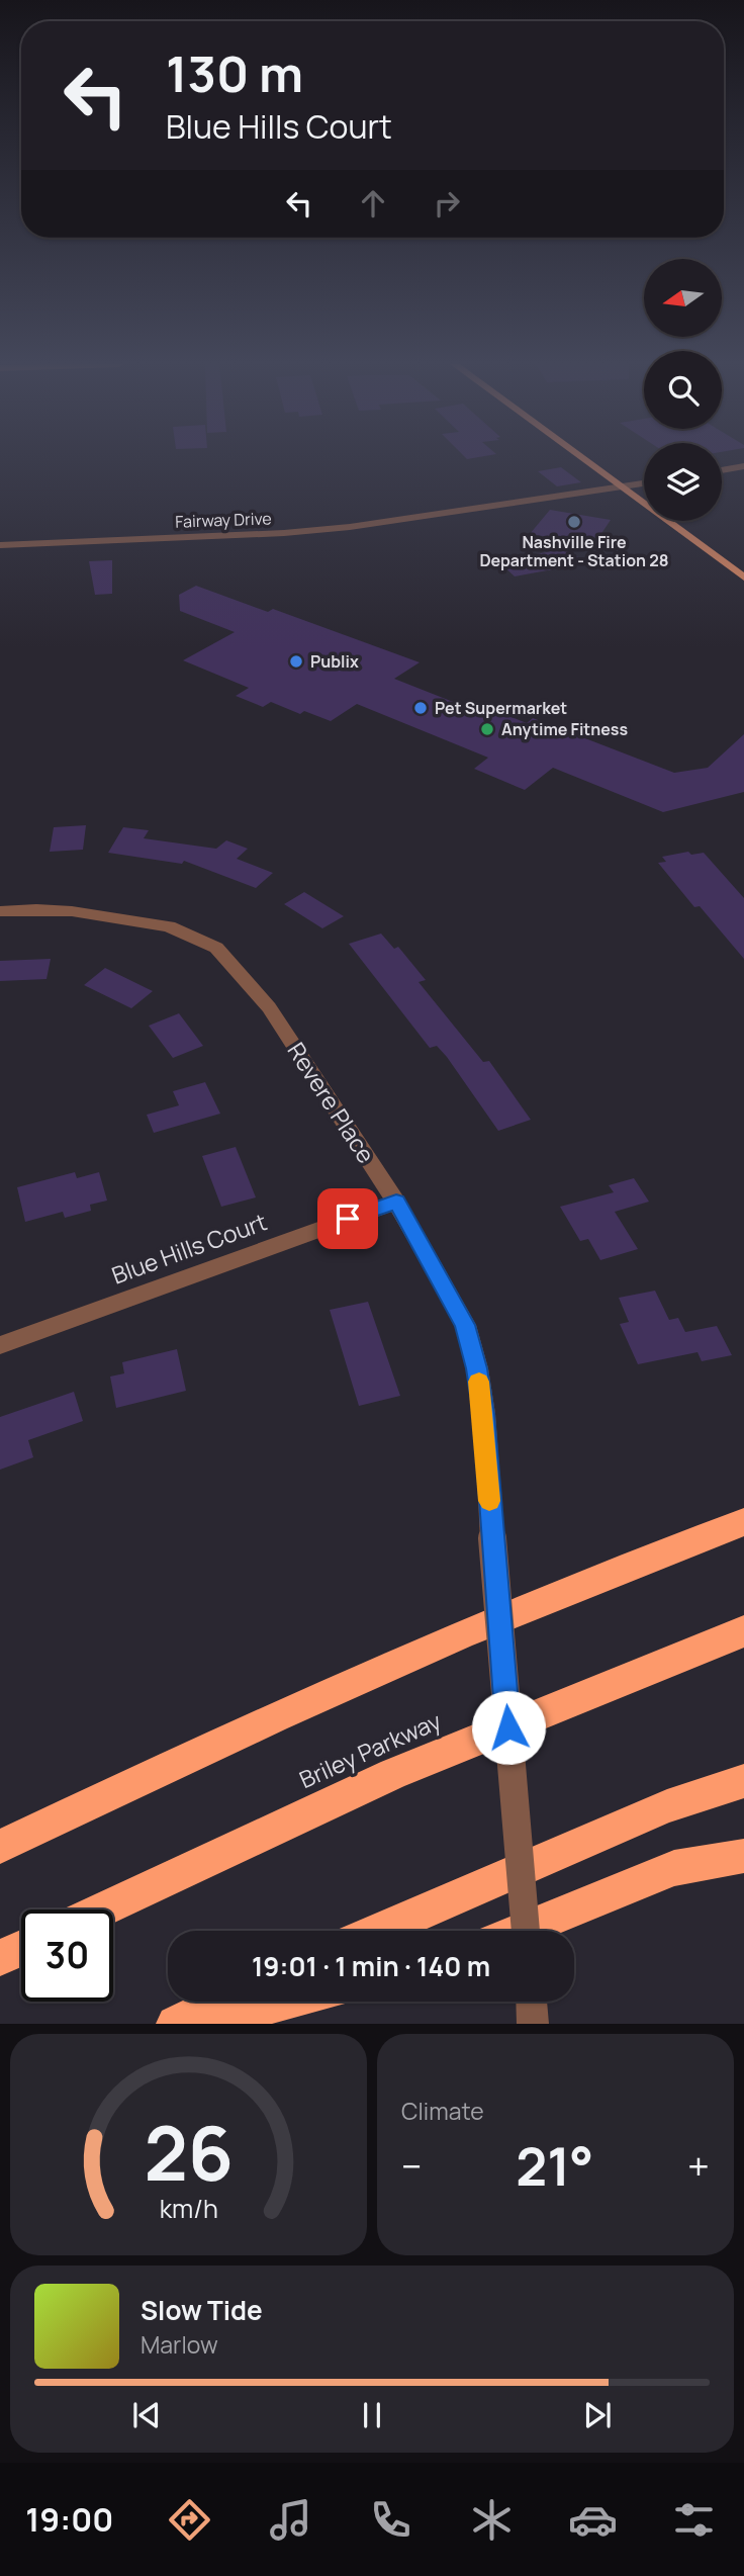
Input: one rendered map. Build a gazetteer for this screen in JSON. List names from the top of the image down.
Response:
{
  "streets": {
    "highway": ["Briley Parkway"],
    "street": ["Fairway Drive", "Revere Place", "Blue Hills Court"]
  },
  "crossings": [
    ["Revere Place", "Blue Hills Court"]
  ],
  "places": [
    "Nashville Fire Department - Station 28",
    "Publix",
    "Pet Supermarket",
    "Anytime Fitness"
  ],
  "north": "left",
  "page": {
    "turn": ["130 m", "Blue Hills Court"],
    "limit": "30",
    "trip": "19:01 · 1 min · 140 m",
    "tile": "Climate",
    "heat": ["−", "21°", "+"],
    "song": ["Slow Tide", "Marlow"],
    "tabs": "19:00",
    "gauge": ["26", "km/h"]
  }
}
